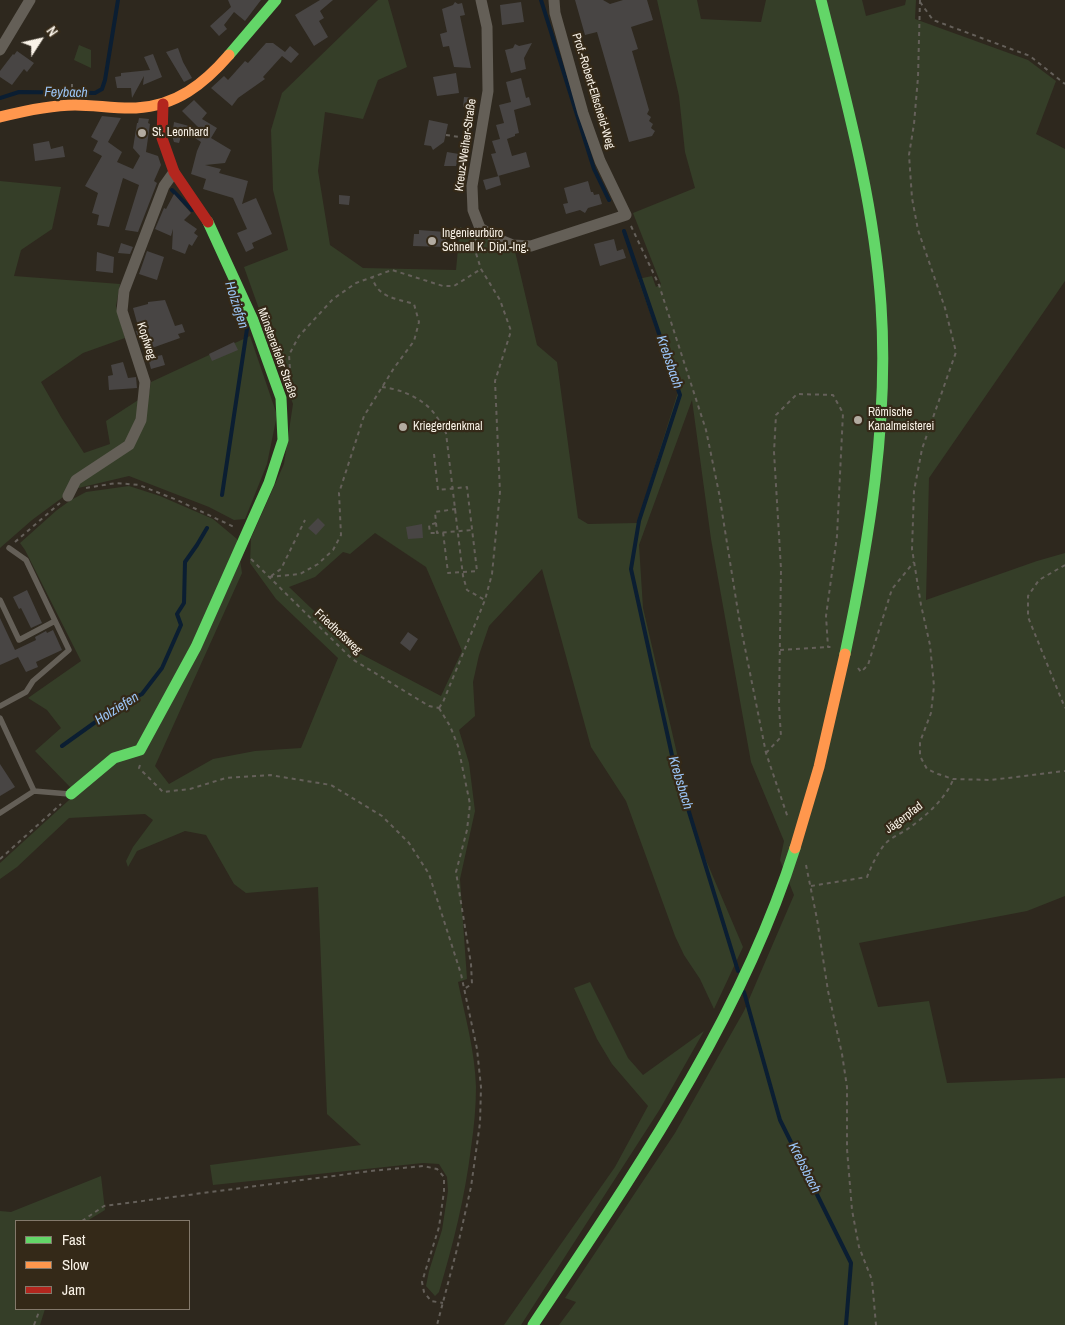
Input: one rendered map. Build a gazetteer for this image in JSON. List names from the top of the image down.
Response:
{
  "streets": {
    "main road": ["Münstereifeler Straße"],
    "street": ["Prof.-Robert-Ellscheid-Weg", "Kreuz-Weiher-Straße", "Kopfweg"],
    "path": ["Friedhofsweg", "Jägerpfad"]
  },
  "crossings": [
    ["Kopfweg", "Münstereifeler Straße"],
    ["Münstereifeler Straße", "Friedhofsweg"]
  ],
  "water": ["Feybach", "Holziefen", "Krebsbach"],
  "places": [
    "St. Leonhard",
    "Ingenieurbüro Schnell K. Dipl.-Ing.",
    "Römische Kanalmeisterei",
    "Kriegerdenkmal"
  ],
  "legend": ["Fast", "Slow", "Jam"],
  "north": "top right"
}
